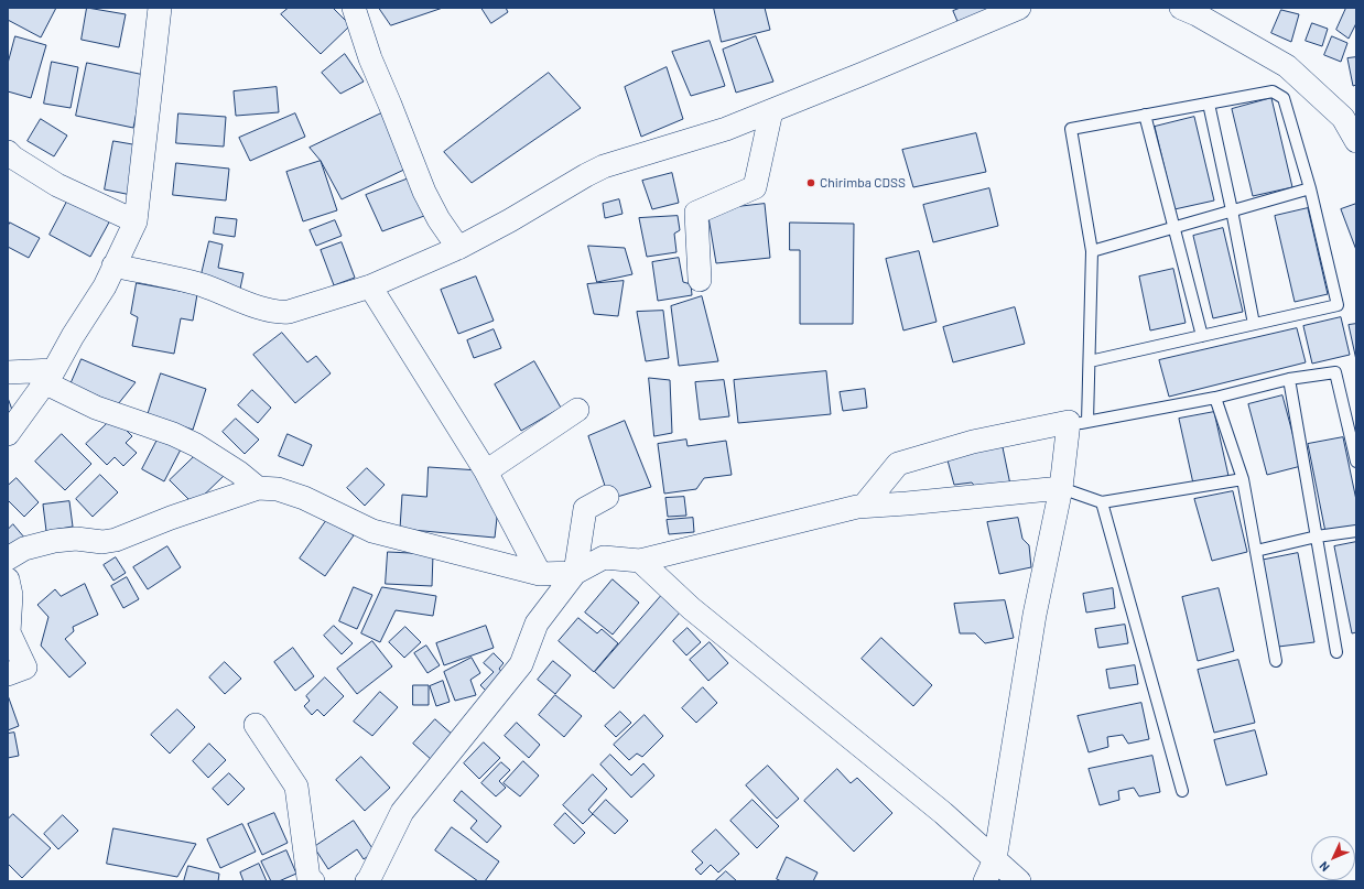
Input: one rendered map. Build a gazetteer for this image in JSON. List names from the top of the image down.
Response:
{
  "places": ["Chirimba CDSS"],
  "north": "bottom left"
}
